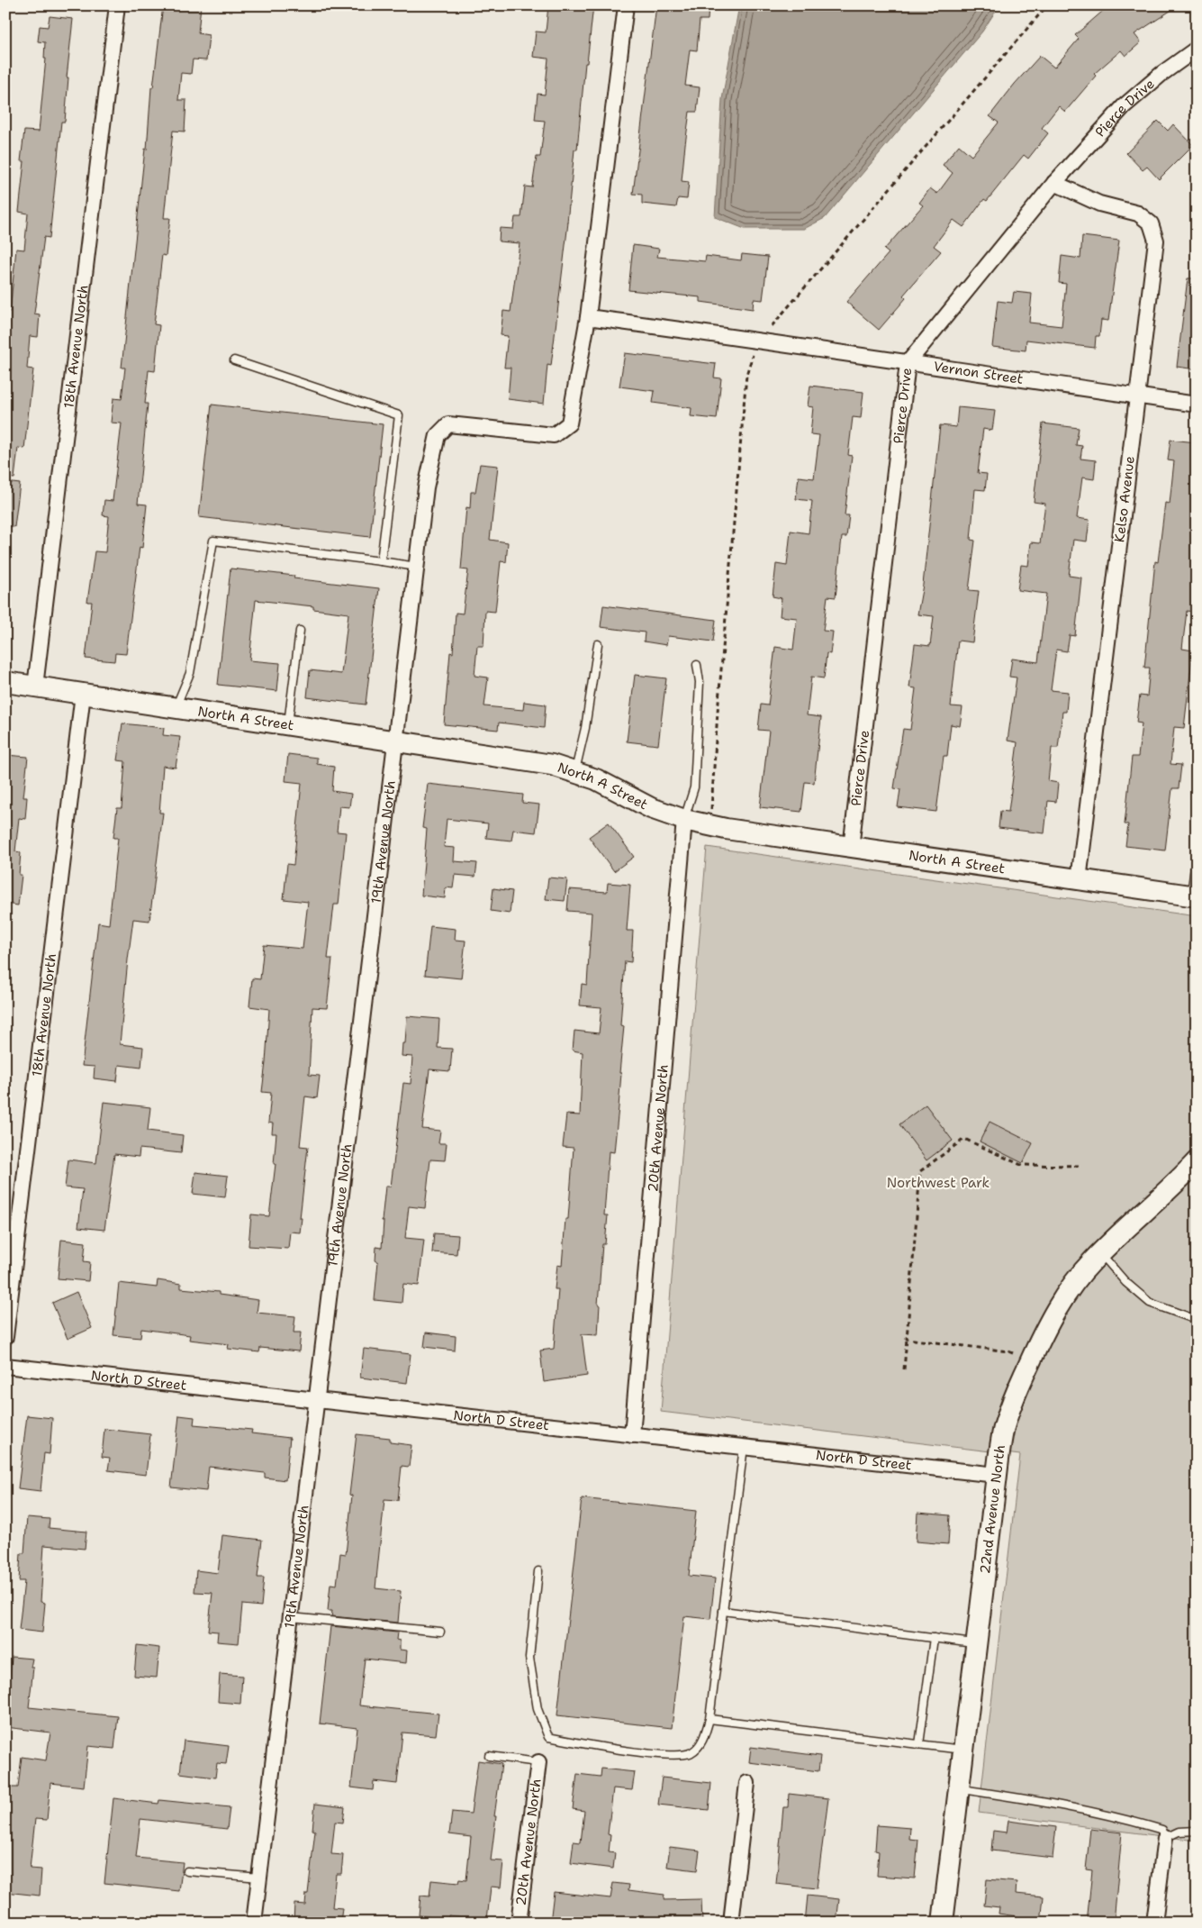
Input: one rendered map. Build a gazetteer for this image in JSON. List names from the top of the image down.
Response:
{
  "streets": {
    "street": [
      "Pierce Drive",
      "18th Avenue North",
      "Vernon Street",
      "Kelso Avenue",
      "North A Street",
      "19th Avenue North",
      "20th Avenue North",
      "North D Street",
      "22nd Avenue North"
    ]
  },
  "crossings": [
    ["Pierce Drive", "Vernon Street"],
    ["Pierce Drive", "Kelso Avenue"],
    ["Pierce Drive", "North A Street"],
    ["18th Avenue North", "North A Street"],
    ["Vernon Street", "Kelso Avenue"],
    ["Vernon Street", "19th Avenue North"],
    ["Kelso Avenue", "North A Street"],
    ["North A Street", "19th Avenue North"],
    ["North A Street", "20th Avenue North"],
    ["19th Avenue North", "North D Street"],
    ["20th Avenue North", "North D Street"],
    ["North D Street", "22nd Avenue North"]
  ],
  "parks": ["Northwest Park"]
}
